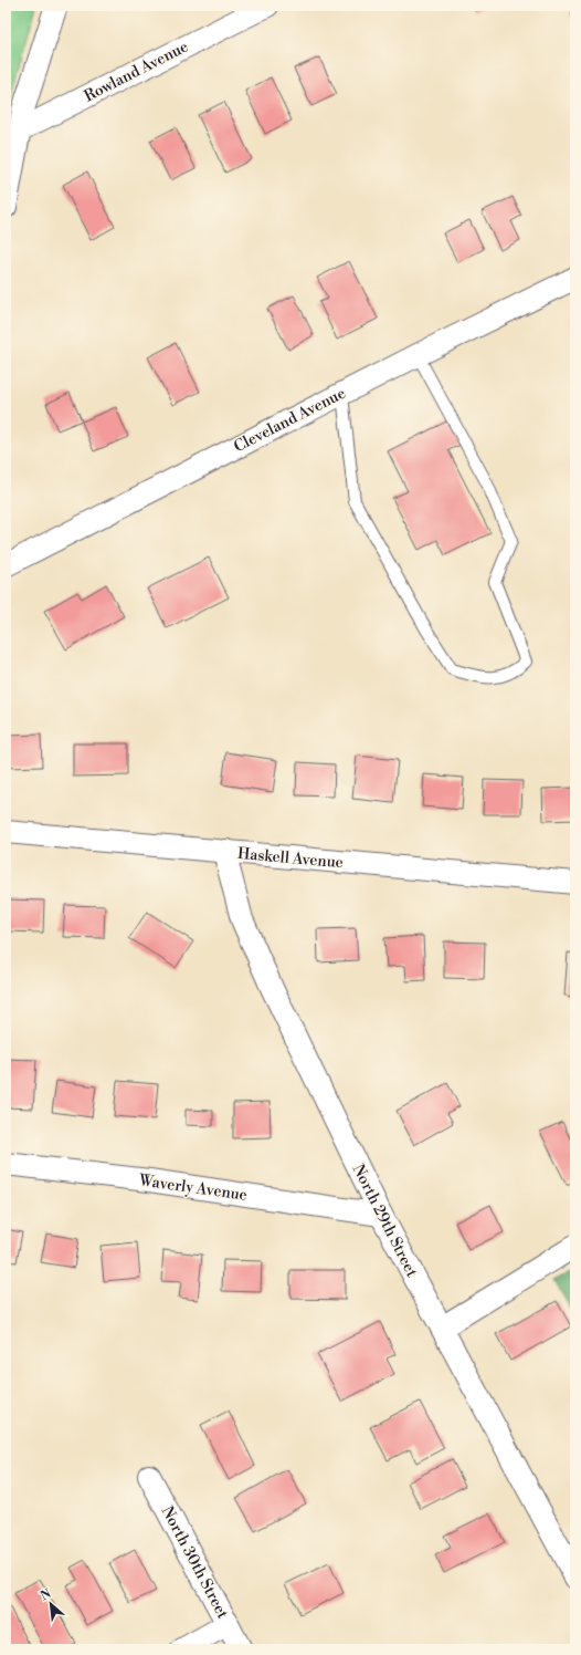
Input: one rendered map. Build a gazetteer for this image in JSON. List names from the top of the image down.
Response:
{
  "streets": {
    "street": [
      "Rowland Avenue",
      "Cleveland Avenue",
      "Haskell Avenue",
      "Waverly Avenue",
      "North 29th Street",
      "North 30th Street"
    ]
  },
  "crossings": [
    ["Haskell Avenue", "North 29th Street"],
    ["Waverly Avenue", "North 29th Street"]
  ],
  "north": "top left"
}
